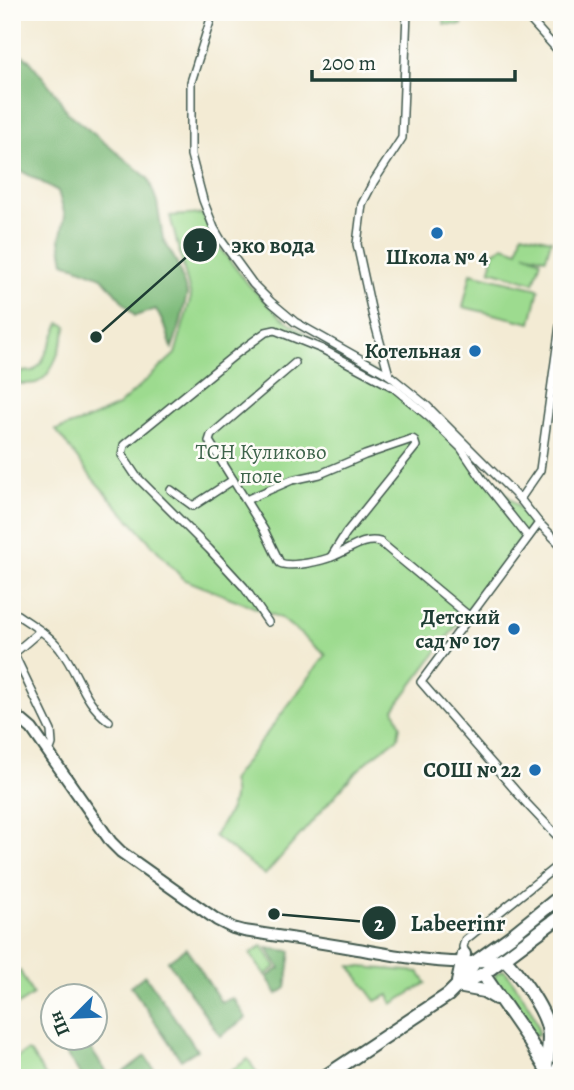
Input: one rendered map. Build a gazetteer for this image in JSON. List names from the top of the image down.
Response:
{
  "parks": ["ТСН Куликово поле"],
  "places": [
    "Школа № 4",
    "эко вода",
    "Котельная",
    "Детский сад № 107",
    "СОШ № 22",
    "Labeerinr"
  ],
  "scale_bar": "200 m",
  "north": "bottom left"
}
